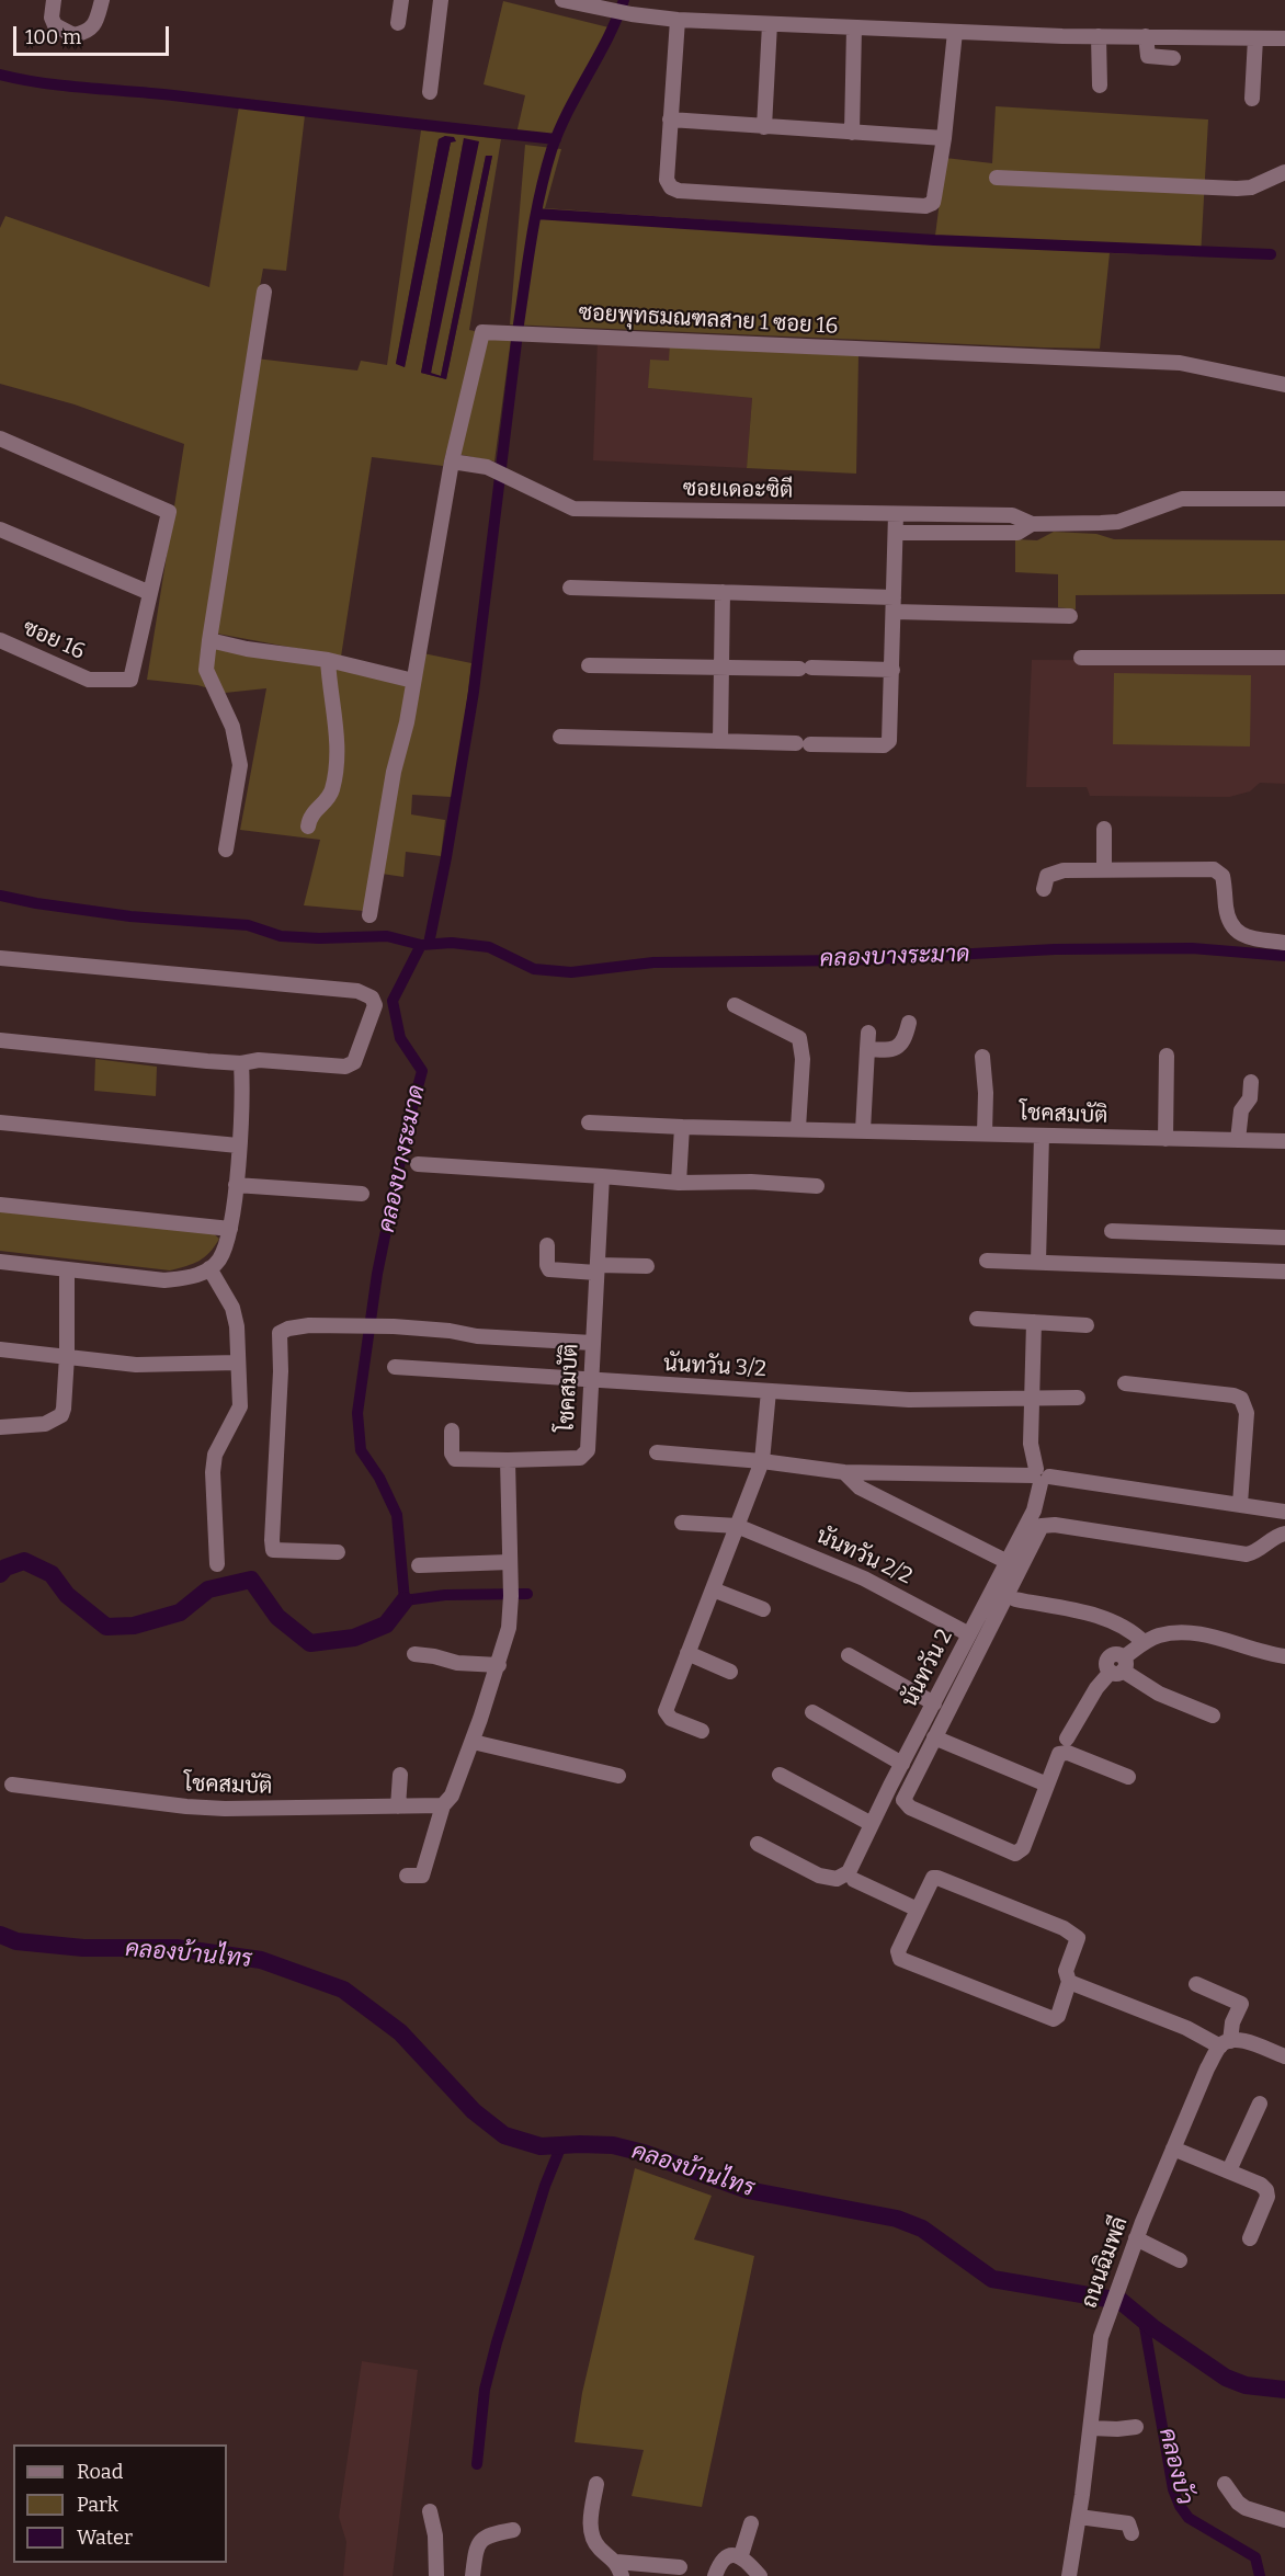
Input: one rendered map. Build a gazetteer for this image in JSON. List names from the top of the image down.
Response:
{
  "streets": {
    "street": [
      "ซอยพุทธมณฑลสาย 1 ซอย 16",
      "ซอยเดอะซิตี",
      "ซอย 16",
      "โชคสมบัติ",
      "นันทวัน 3/2",
      "นันทวัน 2/2",
      "นันทวัน 2",
      "ถนนฉิมพลี"
    ]
  },
  "crossings": [
    ["ซอยพุทธมณฑลสาย 1 ซอย 16", "ซอยเดอะซิตี"],
    ["โชคสมบัติ", "นันทวัน 3/2"],
    ["นันทวัน 2/2", "นันทวัน 2"]
  ],
  "water": ["คลองบางระมาด", "คลองบ้านไทร", "คลองบัว"],
  "legend": ["Road", "Park", "Water"],
  "scale_bar": "100 m"
}
